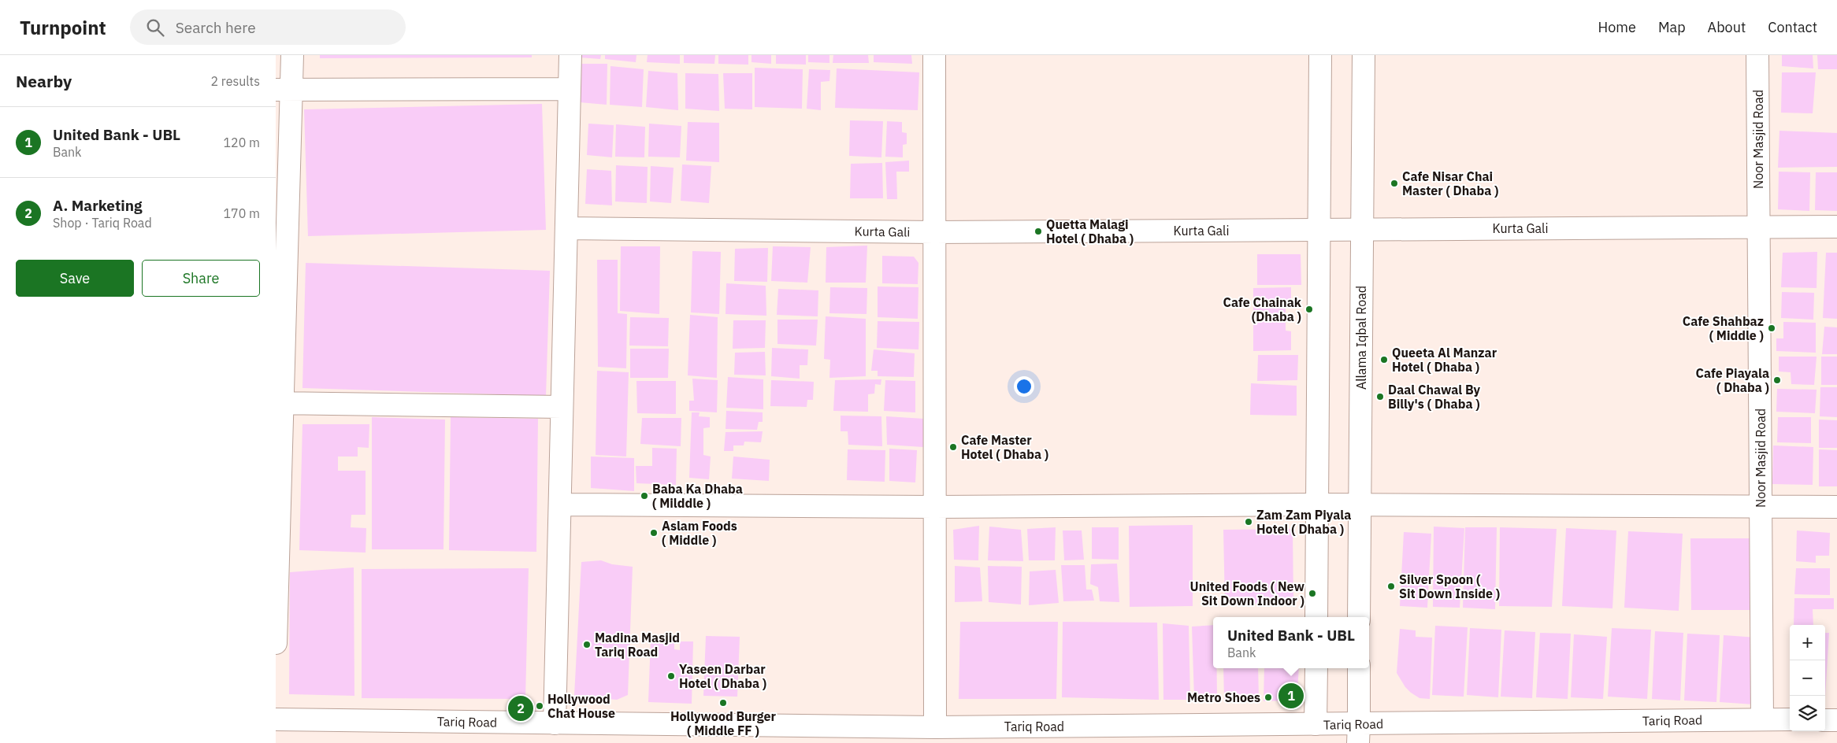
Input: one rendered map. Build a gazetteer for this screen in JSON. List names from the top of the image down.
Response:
{
  "streets": {
    "street": [
      "Noor Masjid Road",
      "Kurta Gali",
      "Allama Iqbal Road",
      "Tariq Road"
    ]
  },
  "crossings": [
    ["Noor Masjid Road", "Kurta Gali"],
    ["Noor Masjid Road", "Tariq Road"],
    ["Kurta Gali", "Allama Iqbal Road"]
  ],
  "places": [
    "Cafe Nisar Chai Master ( Dhaba )",
    "Quetta Malagi Hotel ( Dhaba )",
    "Cafe Chainak (Dhaba )",
    "Cafe Shahbaz ( Middle )",
    "Queeta Al Manzar Hotel ( Dhaba )",
    "Cafe Piayala ( Dhaba )",
    "Daal Chawal By Billy's ( Dhaba )",
    "Cafe Master Hotel ( Dhaba )",
    "Baba Ka Dhaba ( Milddle )",
    "Zam Zam Piyala Hotel ( Dhaba )",
    "Aslam Foods ( Middle )",
    "Silver Spoon ( Sit Down Inside )",
    "United Foods ( New Sit Down Indoor )",
    "Madina Masjid Tariq Road",
    "Yaseen Darbar Hotel ( Dhaba )",
    "Metro Shoes",
    "Hollywood Burger ( Middle FF )",
    "Hollywood Chat House"
  ],
  "page": {
    "header": "Turnpoint",
    "search": "Search here",
    "nav": [
      "Home",
      "Map",
      "About",
      "Contact"
    ],
    "heading": ["Nearby", "2 results"],
    "list": [
      {
        "mark": "1",
        "name": "United Bank - UBL",
        "note": "Bank",
        "value": "120 m"
      },
      {
        "mark": "2",
        "name": "A. Marketing",
        "note": "Shop · Tariq Road",
        "value": "170 m"
      }
    ],
    "buttons": ["Save", "Share"],
    "popup": ["United Bank - UBL", "Bank"],
    "map_buttons": ["+", "−"],
    "pins": ["1", "2"]
  }
}
